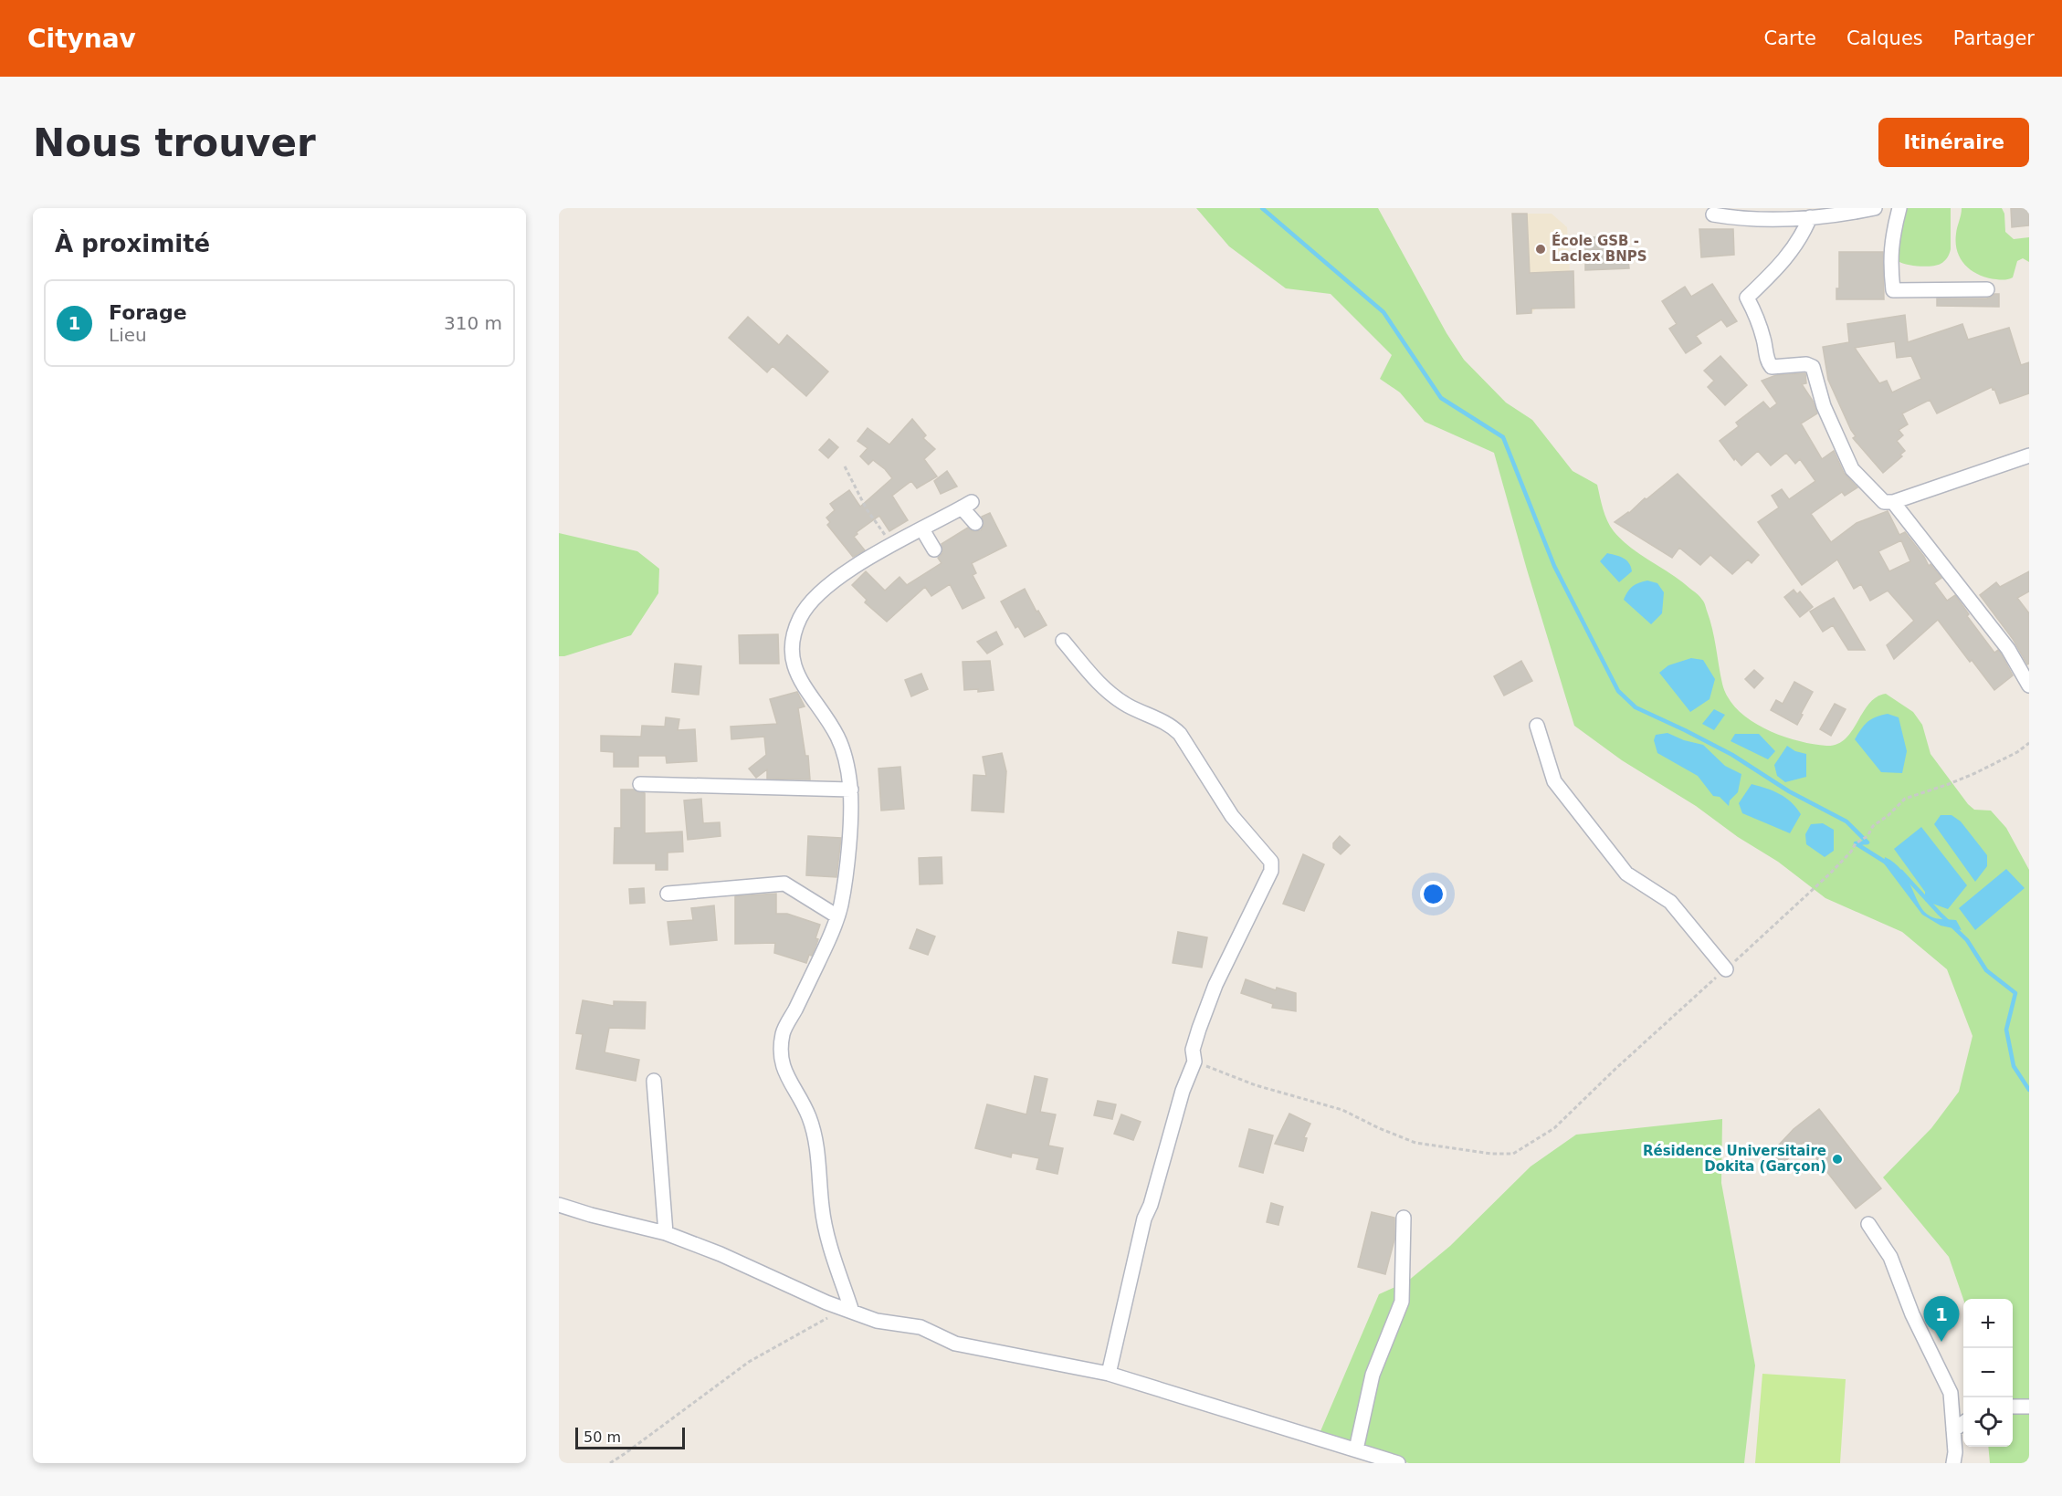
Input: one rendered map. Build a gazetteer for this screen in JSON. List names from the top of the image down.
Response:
{
  "places": ["École GSB - Laclex BNPS", "Résidence Universitaire Dokita (Garçon)"],
  "scale_bar": "50 m",
  "page": {
    "header": "Citynav",
    "nav": ["Carte", "Calques", "Partager"],
    "buttons": "Itinéraire",
    "title": "Nous trouver",
    "heading": "À proximité",
    "list": [
      {
        "mark": "1",
        "name": "Forage",
        "note": "Lieu",
        "value": "310 m"
      }
    ],
    "pins": "1",
    "map_buttons": ["+", "−"],
    "scale": "50 m"
  }
}
